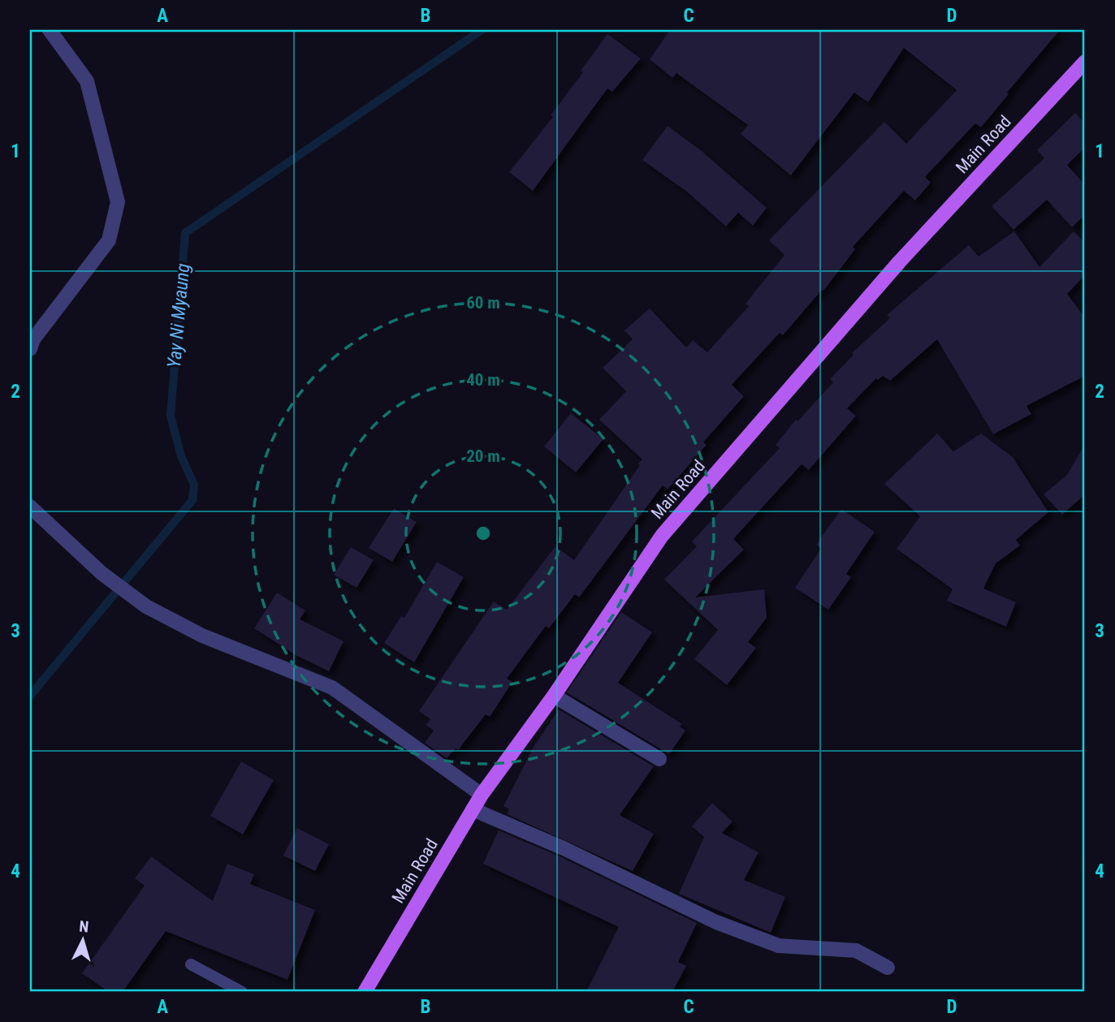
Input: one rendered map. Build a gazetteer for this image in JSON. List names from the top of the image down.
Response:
{
  "streets": {
    "main road": ["Main Road"]
  },
  "water": ["Yay Ni Myaung"],
  "north": "top",
  "grid": {
    "columns": [
      "A",
      "B",
      "C",
      "D"
    ],
    "rows": [
      "1",
      "2",
      "3",
      "4"
    ]
  },
  "rings": ["60 m", "40 m", "20 m"]
}
